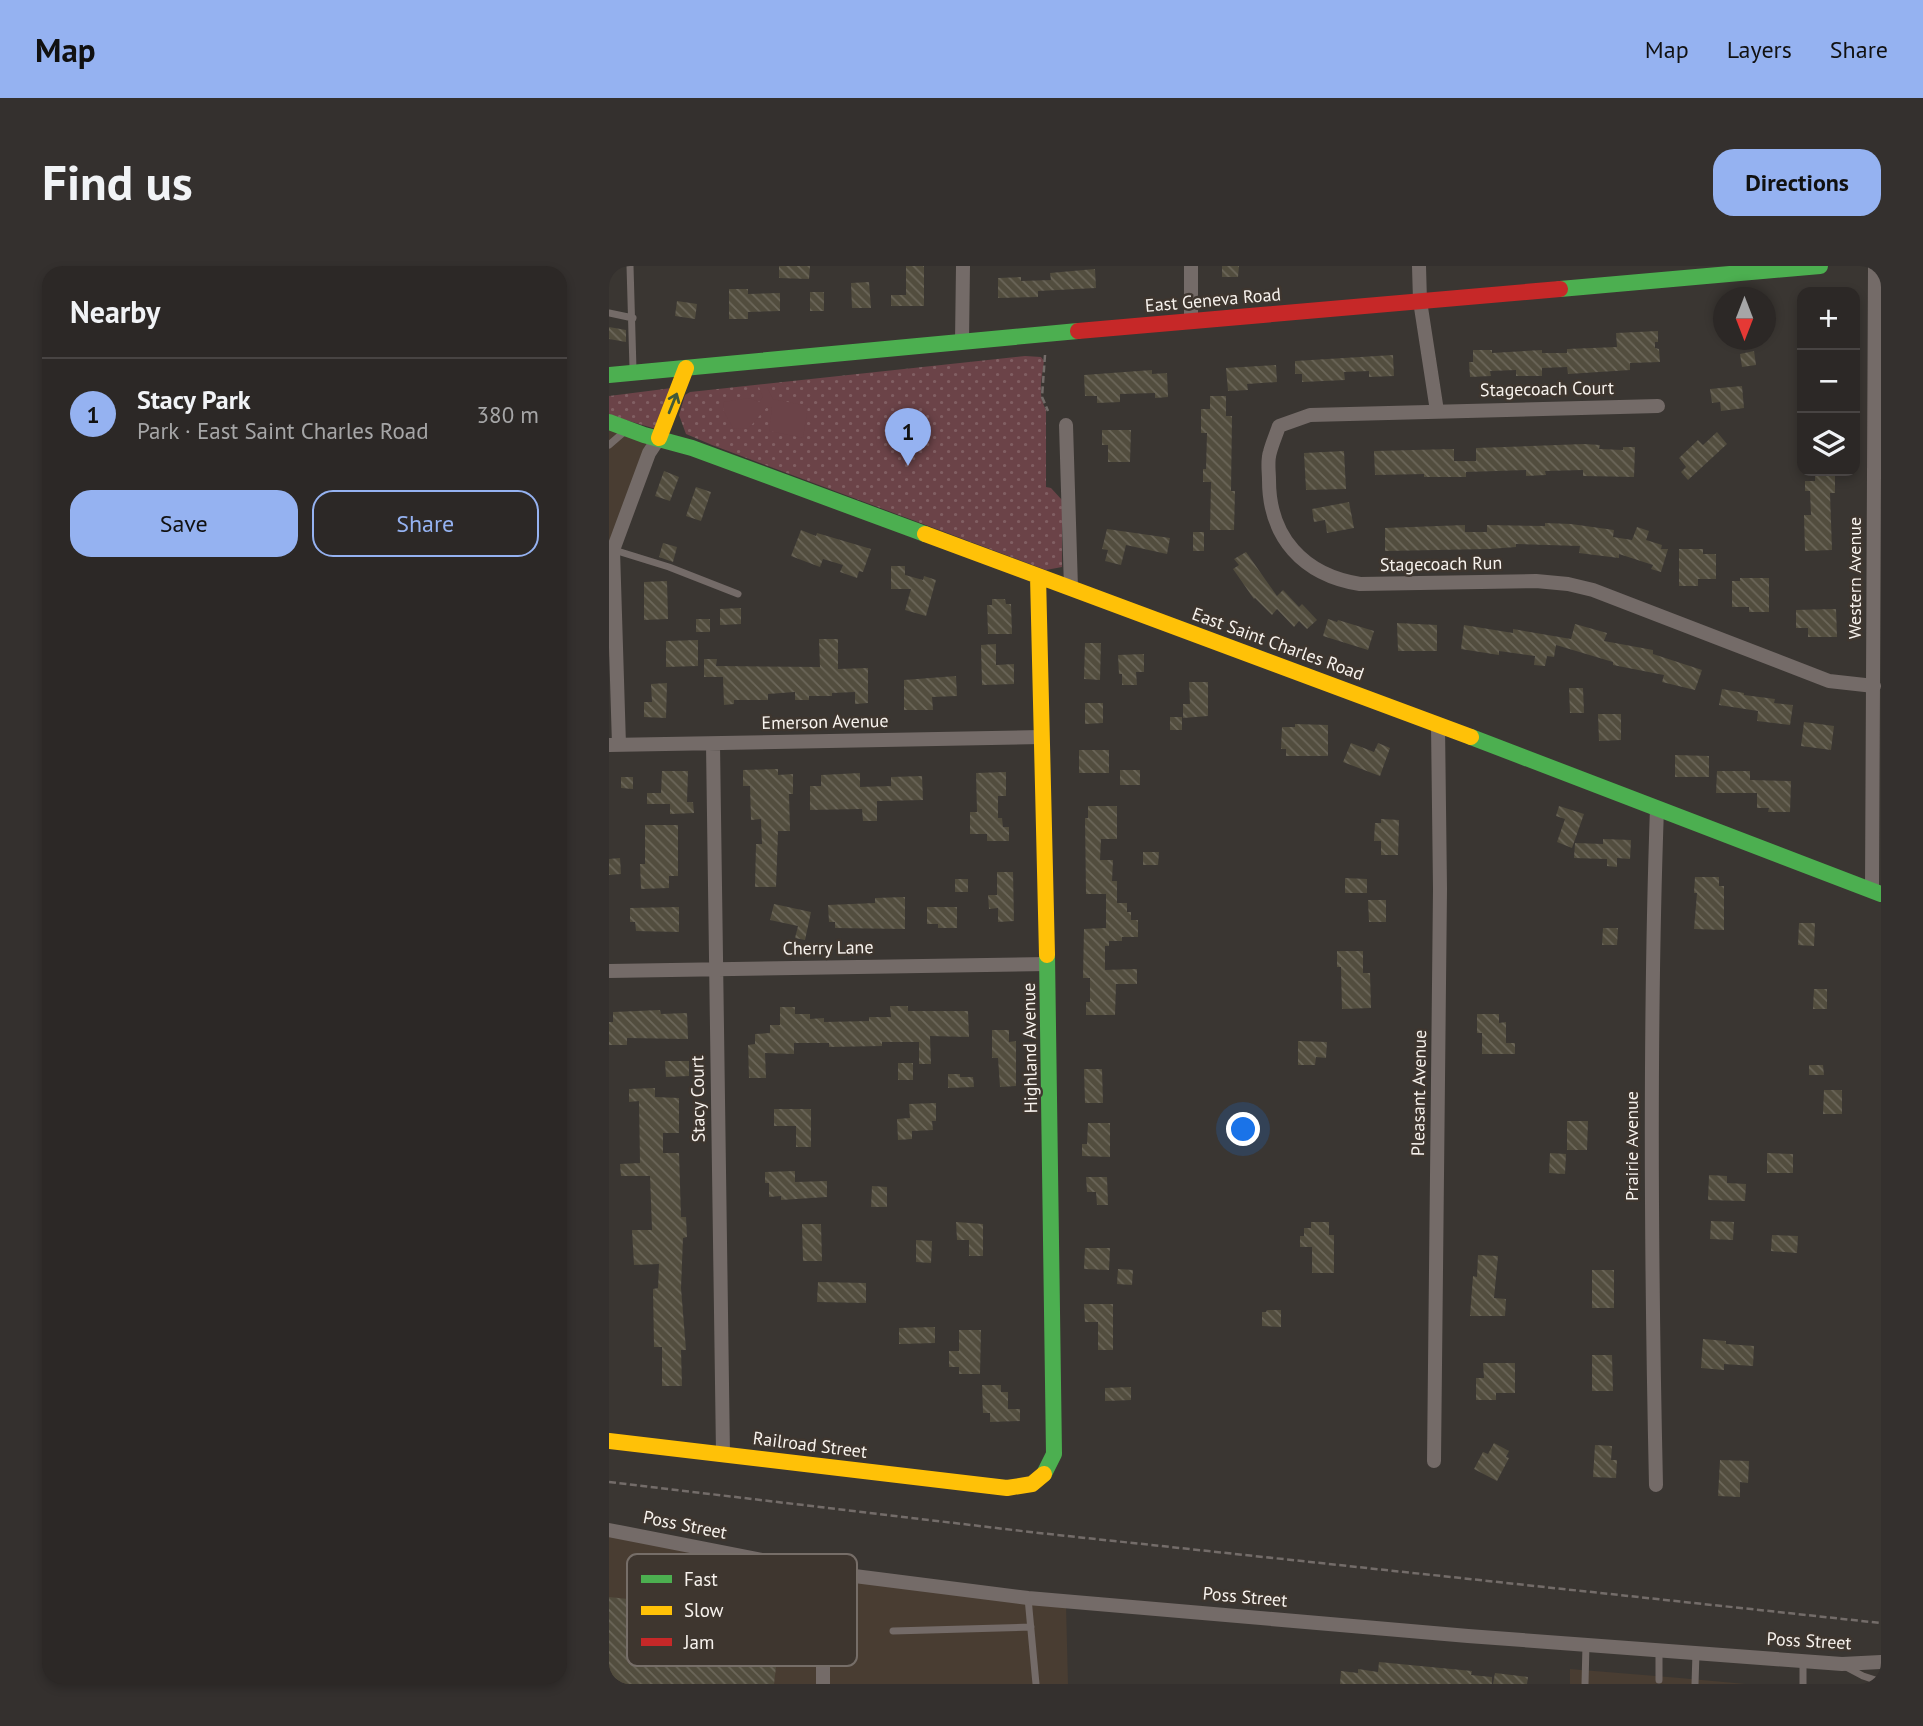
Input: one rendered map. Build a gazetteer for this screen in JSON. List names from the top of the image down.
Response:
{
  "streets": {
    "street": [
      "East Geneva Road",
      "Stagecoach Court",
      "Stagecoach Run",
      "Western Avenue",
      "East Saint Charles Road",
      "Emerson Avenue",
      "Cherry Lane",
      "Highland Avenue",
      "Pleasant Avenue",
      "Stacy Court",
      "Prairie Avenue",
      "Railroad Street",
      "Poss Street"
    ]
  },
  "crossings": [
    ["Stagecoach Court", "Stagecoach Run"],
    ["Stagecoach Run", "Western Avenue"],
    ["Western Avenue", "East Saint Charles Road"],
    ["East Saint Charles Road", "Highland Avenue"],
    ["East Saint Charles Road", "Pleasant Avenue"],
    ["East Saint Charles Road", "Prairie Avenue"],
    ["Emerson Avenue", "Highland Avenue"],
    ["Emerson Avenue", "Stacy Court"],
    ["Cherry Lane", "Highland Avenue"],
    ["Cherry Lane", "Stacy Court"],
    ["Highland Avenue", "Railroad Street"],
    ["Stacy Court", "Railroad Street"]
  ],
  "legend": ["Fast", "Slow", "Jam"],
  "north": "bottom",
  "page": {
    "header": "Map",
    "nav": ["Map", "Layers", "Share"],
    "buttons": [
      "Directions",
      ["Save", "Share"]
    ],
    "title": "Find us",
    "heading": "Nearby",
    "map_buttons": ["+", "−"],
    "list": [
      {
        "mark": "1",
        "name": "Stacy Park",
        "note": "Park · East Saint Charles Road",
        "value": "380 m"
      }
    ],
    "pins": "1"
  }
}
